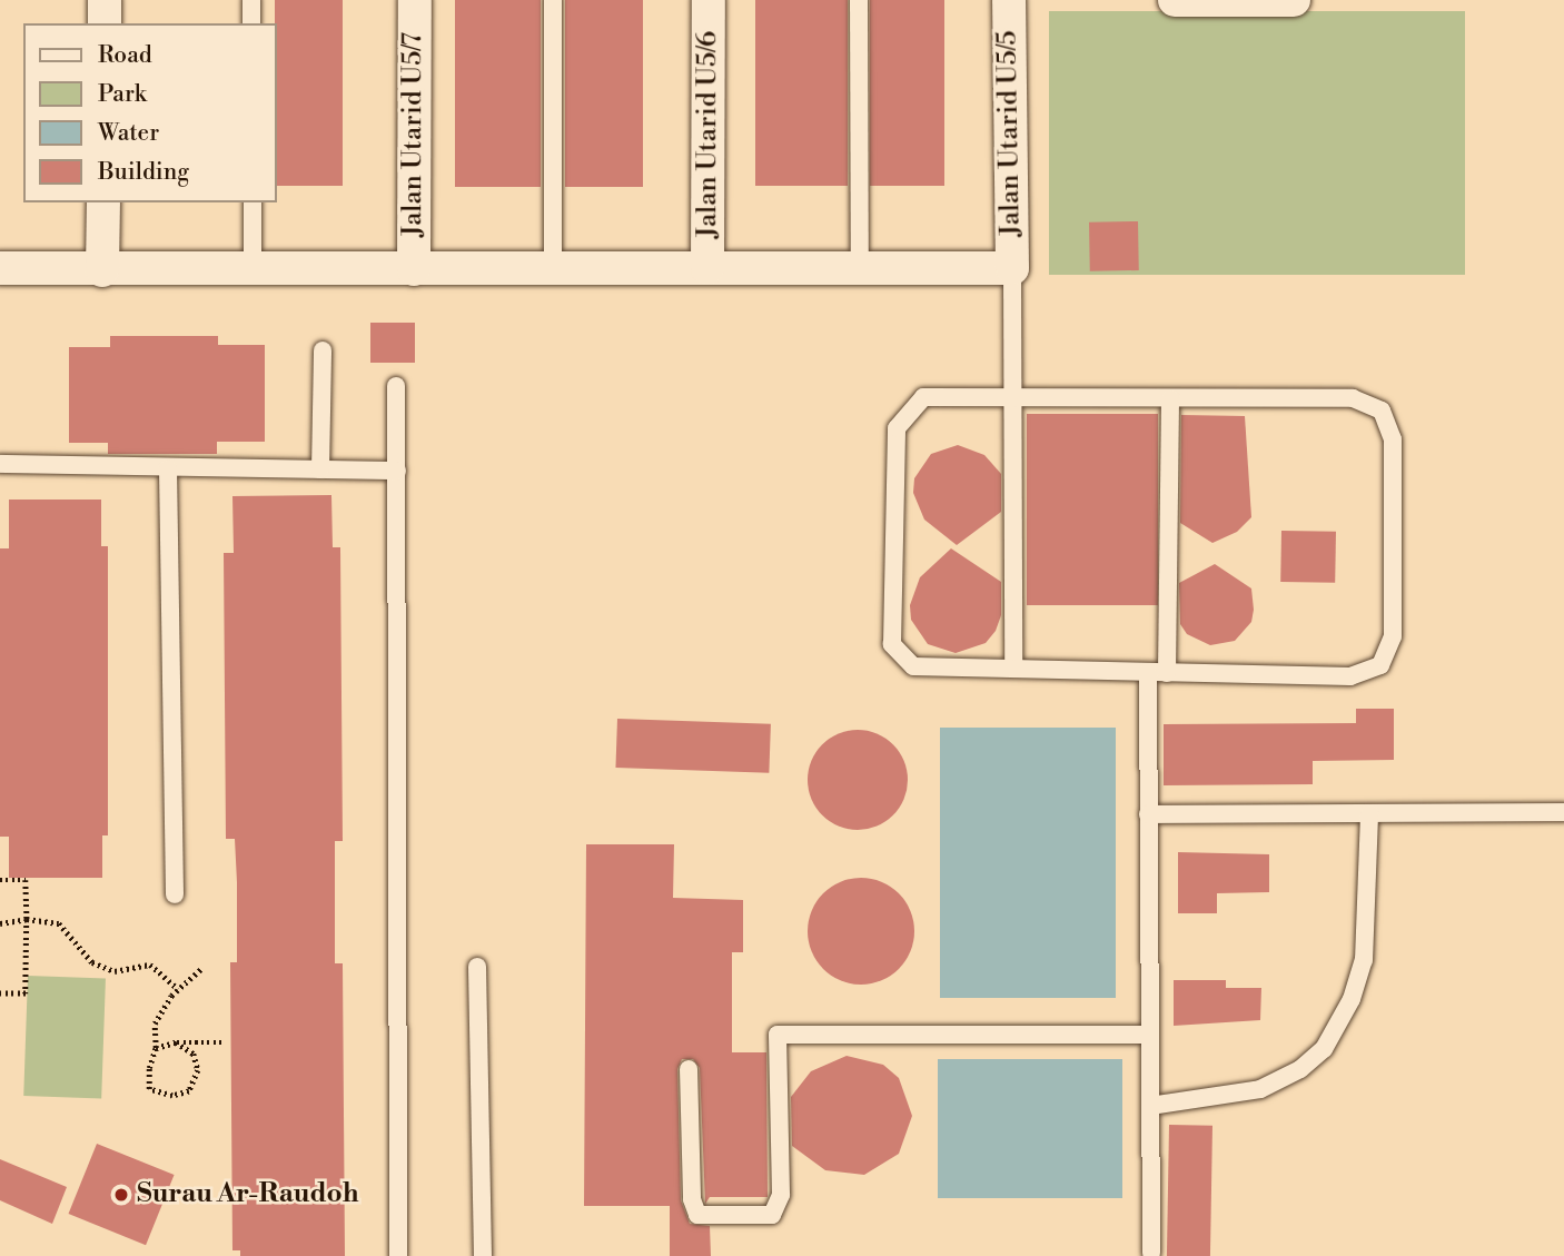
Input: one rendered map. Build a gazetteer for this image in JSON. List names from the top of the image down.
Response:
{
  "streets": {
    "street": ["Jalan Utarid U5/5", "Jalan Utarid U5/7", "Jalan Utarid U5/6"]
  },
  "places": ["Surau Ar-Raudoh"],
  "legend": [
    "Road",
    "Park",
    "Water",
    "Building"
  ]
}
